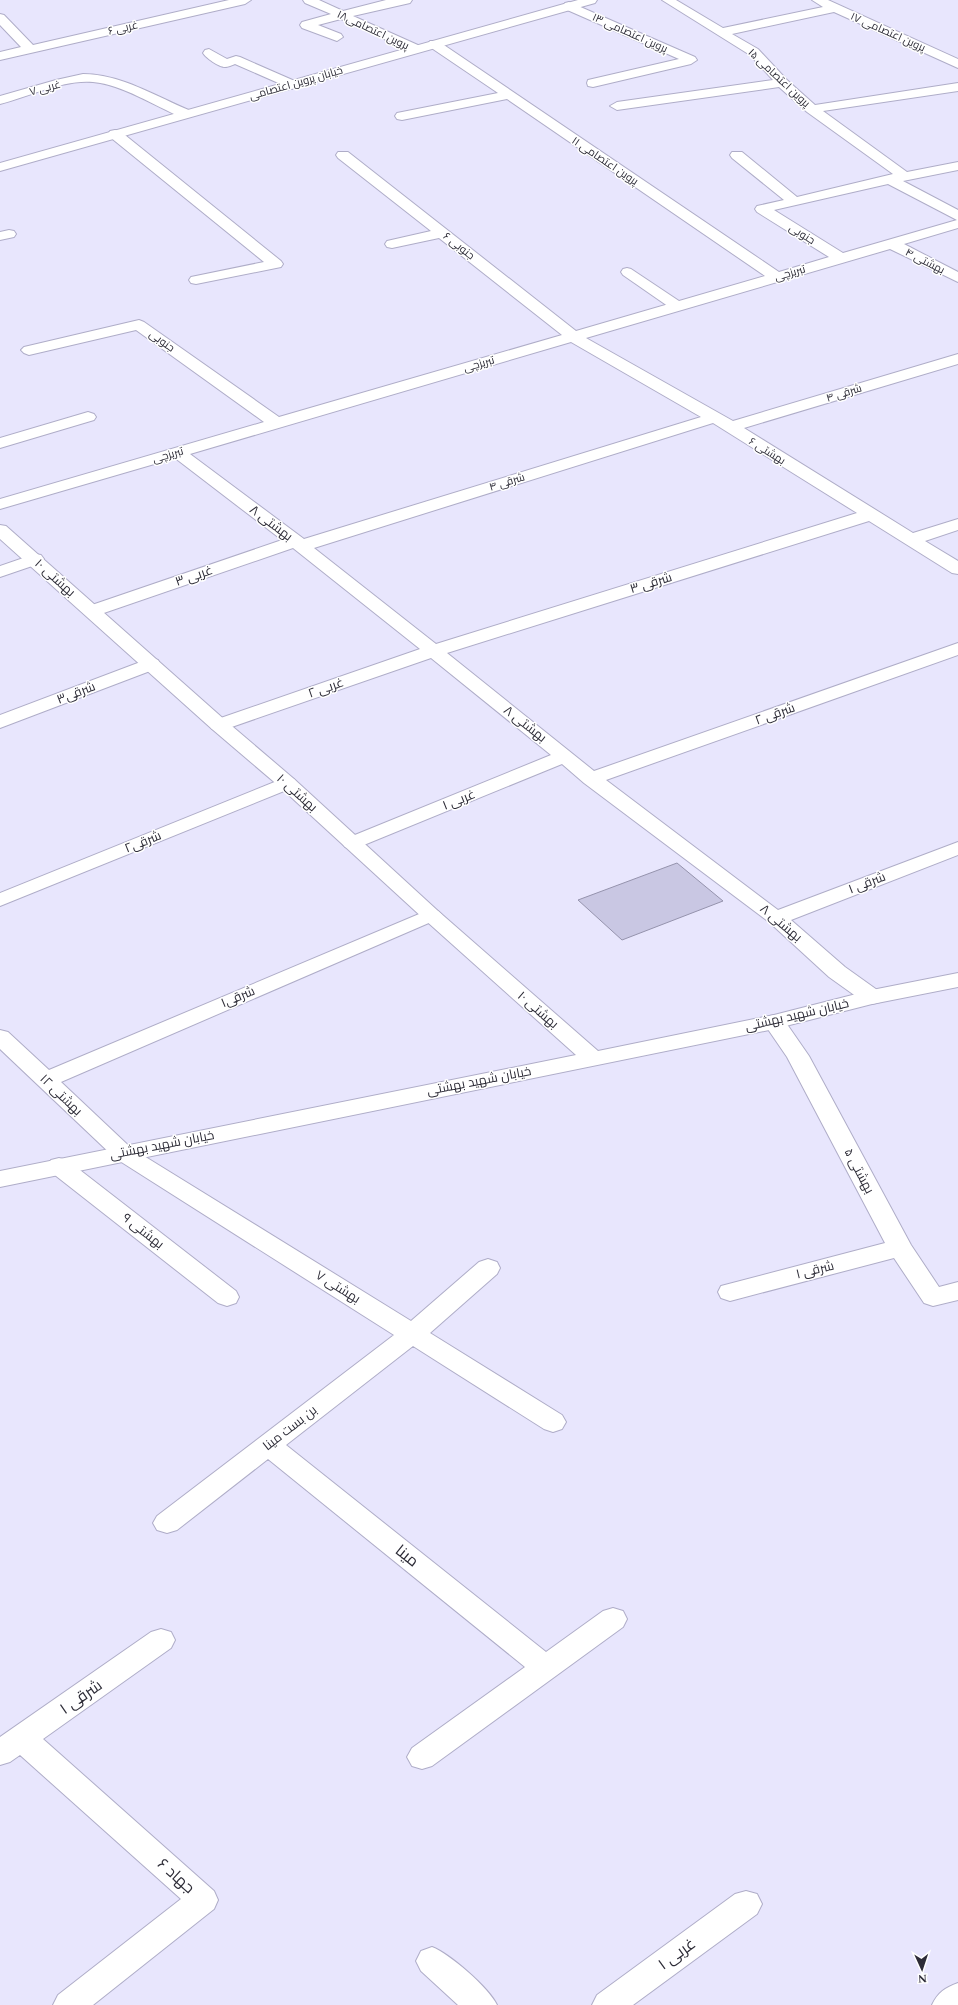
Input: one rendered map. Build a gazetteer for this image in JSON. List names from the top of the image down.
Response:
{
  "streets": {
    "street": [
      "غربی ۶",
      "پروین اعتصامی۱۸",
      "پروین اعتصامی ۱۷",
      "پروین اعتصامی ۱۳",
      "پروین اعتصامی ۱۵",
      "خیابان پروین اعتصامی",
      "غربی ۷",
      "پروین اعتصامی ۱۱",
      "جنوبی",
      "جنوبی ۶",
      "بهشتی ۴",
      "تبریزچی",
      "شرقی ۴",
      "بهشتی ۶",
      "بهشتی ۸",
      "غربی ۳",
      "بهشتی ۱۰",
      "شرقی ۳",
      "غربی ۲",
      "شرقی۳",
      "شرقی ۲",
      "غربی ۱",
      "شرقی۲",
      "شرقی ۱",
      "شرقی۱",
      "خیابان شهید بهشتی",
      "بهشتی ۱۲",
      "بهشتی ۵",
      "بهشتی ۹",
      "۱ شرقی",
      "بهشتی ۷",
      "بن بست مینا",
      "مینا",
      "جهاد ۶",
      "۱ غربی"
    ]
  },
  "crossings": [
    ["پروین اعتصامی۱۸", "خیابان پروین اعتصامی"],
    ["پروین اعتصامی ۱۳", "خیابان پروین اعتصامی"],
    ["خیابان پروین اعتصامی", "غربی ۷"],
    ["خیابان پروین اعتصامی", "پروین اعتصامی ۱۱"],
    ["پروین اعتصامی ۱۱", "تبریزچی"],
    ["جنوبی", "تبریزچی"],
    ["جنوبی ۶", "تبریزچی"],
    ["جنوبی ۶", "بهشتی ۶"],
    ["بهشتی ۴", "تبریزچی"],
    ["تبریزچی", "بهشتی ۶"],
    ["تبریزچی", "بهشتی ۸"],
    ["شرقی ۴", "بهشتی ۶"],
    ["شرقی ۴", "بهشتی ۸"],
    ["شرقی ۴", "غربی ۳"],
    ["بهشتی ۶", "شرقی ۳"],
    ["بهشتی ۸", "غربی ۳"],
    ["بهشتی ۸", "شرقی ۳"],
    ["بهشتی ۸", "غربی ۲"],
    ["بهشتی ۸", "شرقی ۲"],
    ["بهشتی ۸", "غربی ۱"],
    ["بهشتی ۸", "شرقی ۱"],
    ["بهشتی ۸", "خیابان شهید بهشتی"],
    ["غربی ۳", "بهشتی ۱۰"],
    ["بهشتی ۱۰", "غربی ۲"],
    ["بهشتی ۱۰", "شرقی۳"],
    ["بهشتی ۱۰", "غربی ۱"],
    ["بهشتی ۱۰", "شرقی۲"],
    ["بهشتی ۱۰", "شرقی۱"],
    ["بهشتی ۱۰", "خیابان شهید بهشتی"],
    ["شرقی ۳", "غربی ۲"],
    ["شرقی ۱", "جهاد ۶"],
    ["شرقی۱", "بهشتی ۱۲"],
    ["خیابان شهید بهشتی", "بهشتی ۱۲"],
    ["خیابان شهید بهشتی", "بهشتی ۵"],
    ["خیابان شهید بهشتی", "بهشتی ۹"],
    ["خیابان شهید بهشتی", "بهشتی ۷"],
    ["بهشتی ۱۲", "بهشتی ۷"],
    ["بهشتی ۵", "۱ شرقی"],
    ["بهشتی ۷", "بن بست مینا"],
    ["بن بست مینا", "مینا"]
  ],
  "north": "bottom"
}
